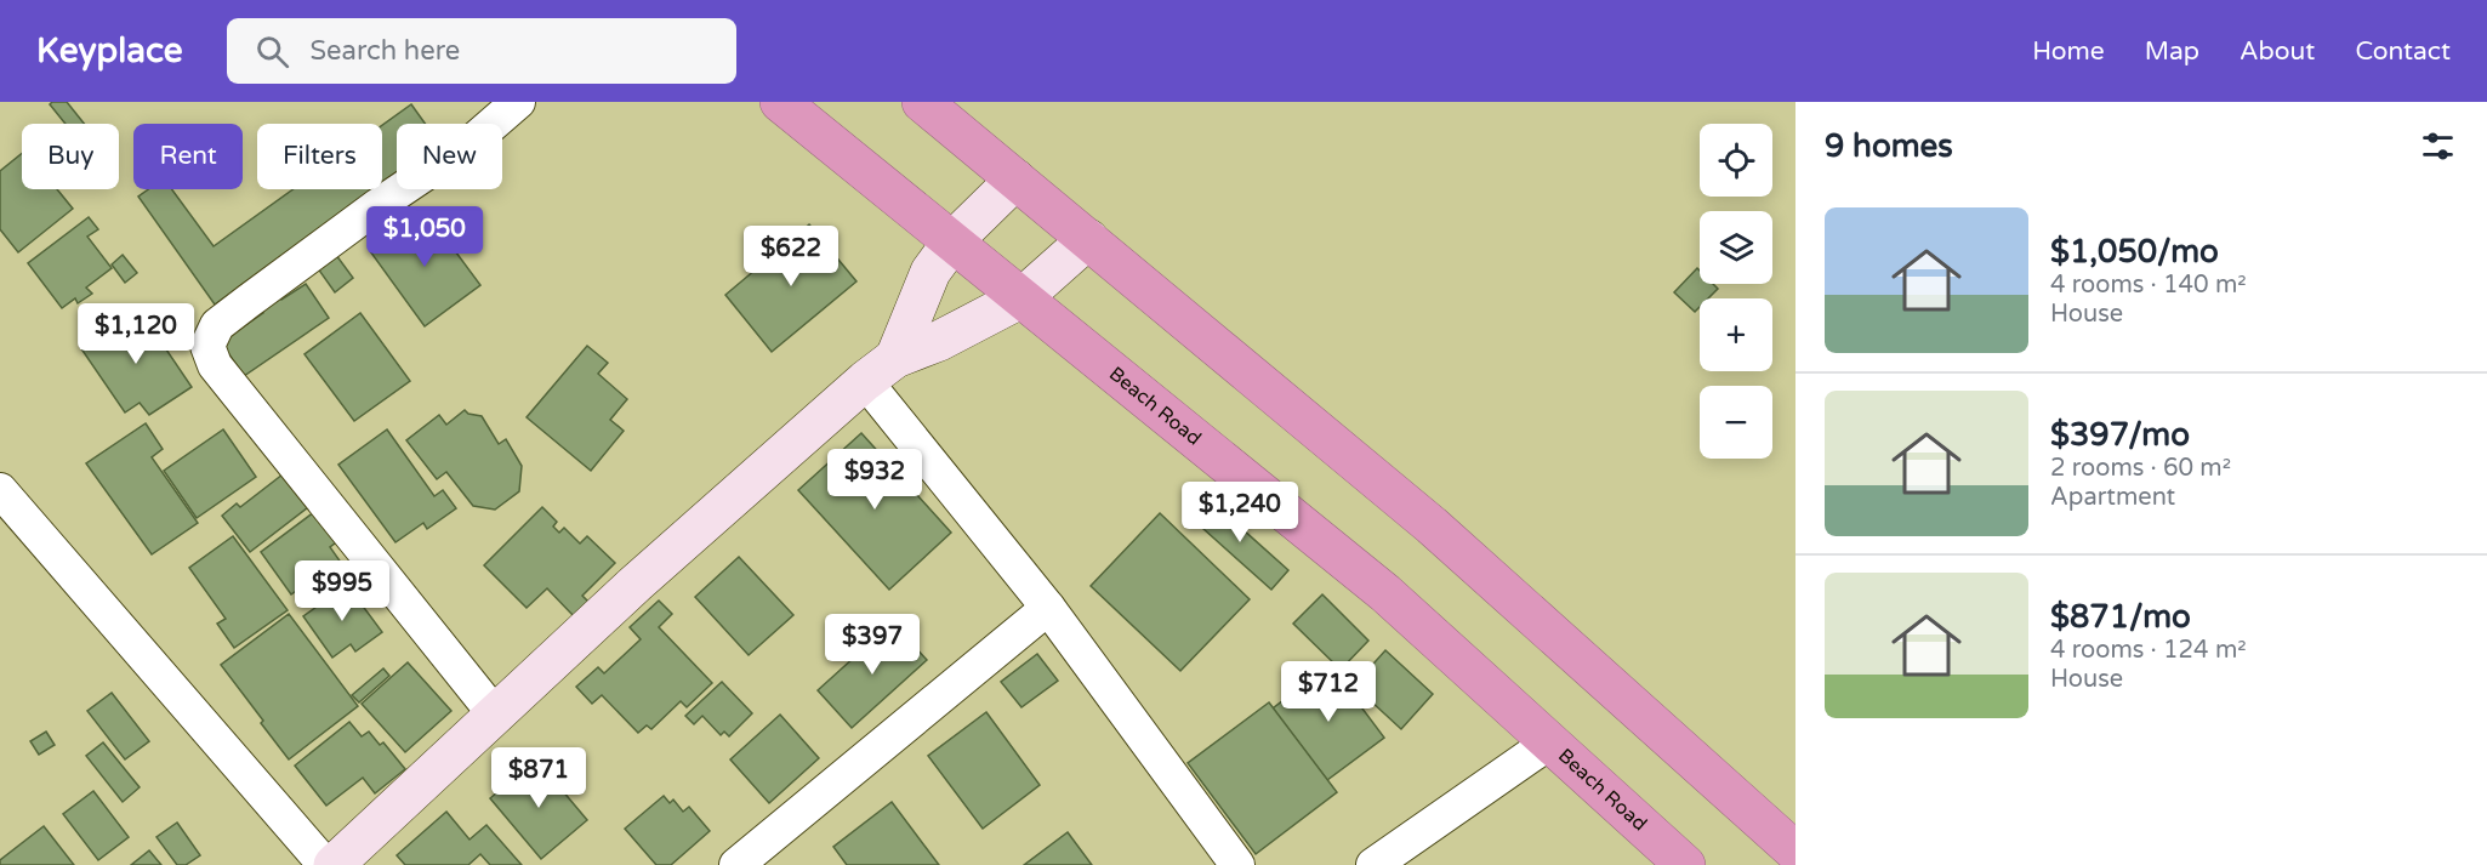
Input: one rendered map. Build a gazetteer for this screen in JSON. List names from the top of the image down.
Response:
{
  "streets": {
    "highway": ["Beach Road"]
  },
  "page": {
    "header": "Keyplace",
    "search": "Search here",
    "nav": [
      "Home",
      "Map",
      "About",
      "Contact"
    ],
    "heading": "9 homes",
    "map_buttons": ["+", "−"],
    "chip": [
      "Buy",
      "Rent",
      "Filters",
      "New"
    ],
    "list": [
      {
        "name": "$1,050/mo",
        "note": "4 rooms · 140 m² · House"
      },
      {
        "name": "$397/mo",
        "note": "2 rooms · 60 m² · Apartment"
      },
      {
        "name": "$871/mo",
        "note": "4 rooms · 124 m² · House"
      }
    ],
    "price": [
      "$1,050",
      "$622",
      "$1,120",
      "$932",
      "$1,240",
      "$995",
      "$397",
      "$712",
      "$871"
    ]
  }
}
